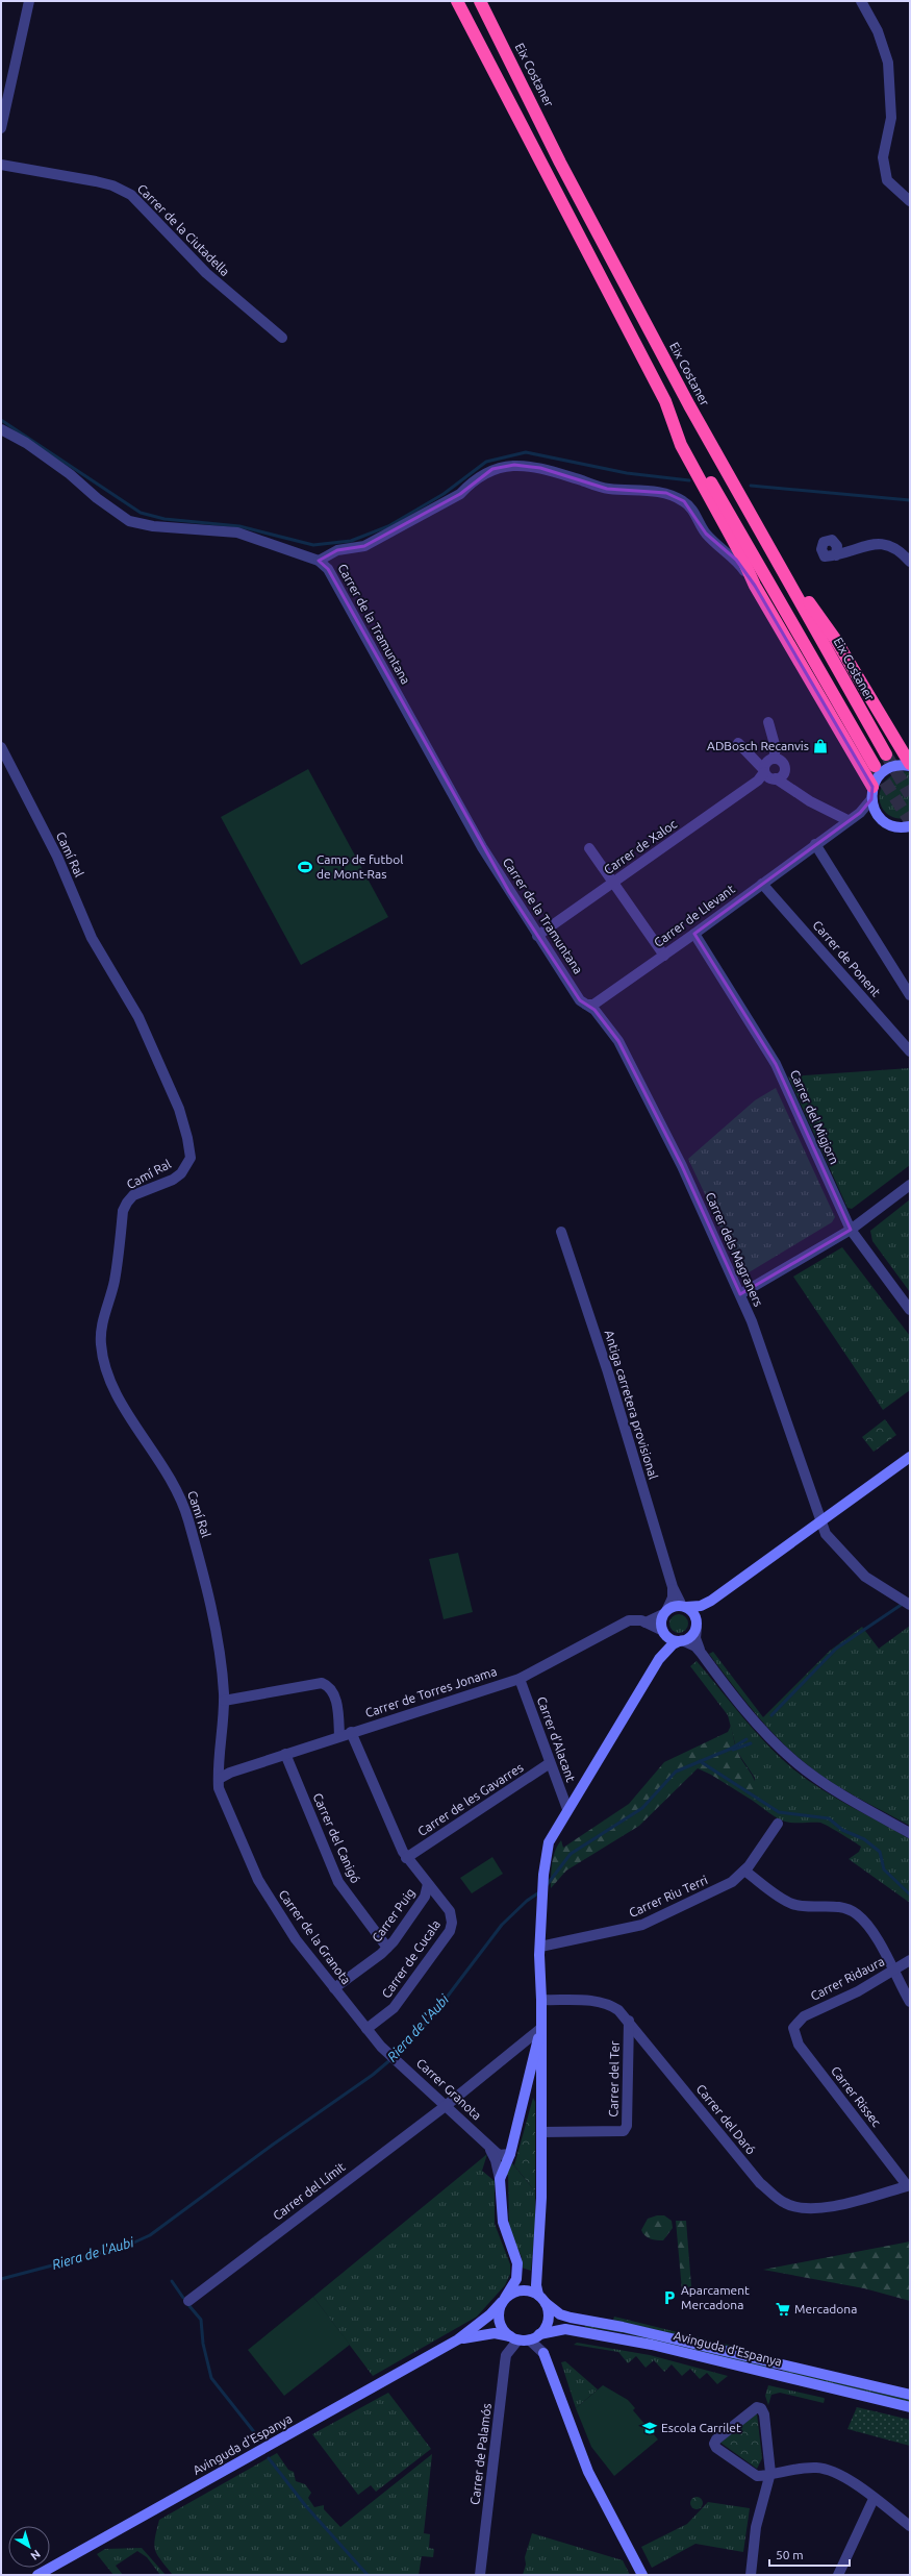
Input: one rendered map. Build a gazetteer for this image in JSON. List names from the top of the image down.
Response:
{
  "streets": {
    "highway": ["Eix Costaner"],
    "street": [
      "Carrer de la Ciutadella",
      "Carrer de la Tramuntana",
      "Carrer de Xaloc",
      "Camí Ral",
      "Carrer de Llevant",
      "Carrer de Ponent",
      "Carrer del Migjorn",
      "Carrer dels Magraners",
      "Antiga carretera provisional",
      "Carrer de Torres Jonama",
      "Carrer d'Alacant",
      "Carrer de les Gavarres",
      "Carrer del Canigó",
      "Carrer Riu Terri",
      "Carrer Puig",
      "Carrer de la Granota",
      "Carrer de Cucala",
      "Carrer Ridaura",
      "Carrer del Ter",
      "Carrer Granota",
      "Carrer Rissec",
      "Carrer del Daró",
      "Carrer del Límit",
      "Avinguda d'Espanya",
      "Carrer de Palamós"
    ]
  },
  "crossings": [
    ["Carrer de la Tramuntana", "Carrer de Xaloc"],
    ["Carrer de la Tramuntana", "Carrer de Llevant"],
    ["Carrer de la Tramuntana", "Carrer dels Magraners"],
    ["Carrer de Llevant", "Carrer de Ponent"],
    ["Carrer de Llevant", "Carrer del Migjorn"],
    ["Carrer de Llevant", "Carrer dels Magraners"],
    ["Antiga carretera provisional", "Carrer de Torres Jonama"],
    ["Carrer de Torres Jonama", "Carrer d'Alacant"],
    ["Carrer de Torres Jonama", "Carrer del Canigó"],
    ["Carrer de Torres Jonama", "Carrer de la Granota"],
    ["Carrer de Torres Jonama", "Carrer de Cucala"],
    ["Carrer d'Alacant", "Carrer de les Gavarres"],
    ["Carrer de les Gavarres", "Carrer de Cucala"],
    ["Carrer del Canigó", "Carrer Puig"],
    ["Carrer Puig", "Carrer de la Granota"],
    ["Carrer Puig", "Carrer de Cucala"],
    ["Carrer de la Granota", "Carrer de Cucala"],
    ["Carrer de la Granota", "Carrer Granota"],
    ["Carrer Ridaura", "Carrer Rissec"],
    ["Carrer del Ter", "Carrer del Daró"],
    ["Carrer Granota", "Carrer del Límit"],
    ["Carrer Rissec", "Carrer del Daró"],
    ["Avinguda d'Espanya", "Carrer de Palamós"]
  ],
  "water": ["Riera de l'Aubi"],
  "places": {
    "shop": ["ADBosch Recanvis"],
    "sports": ["Camp de futbol de Mont-Ras"],
    "parking": ["Aparcament Mercadona"],
    "supermarket": ["Mercadona"],
    "school or university": ["Escola Carrilet"]
  },
  "scale_bar": "50 m",
  "north": "bottom right"
}
